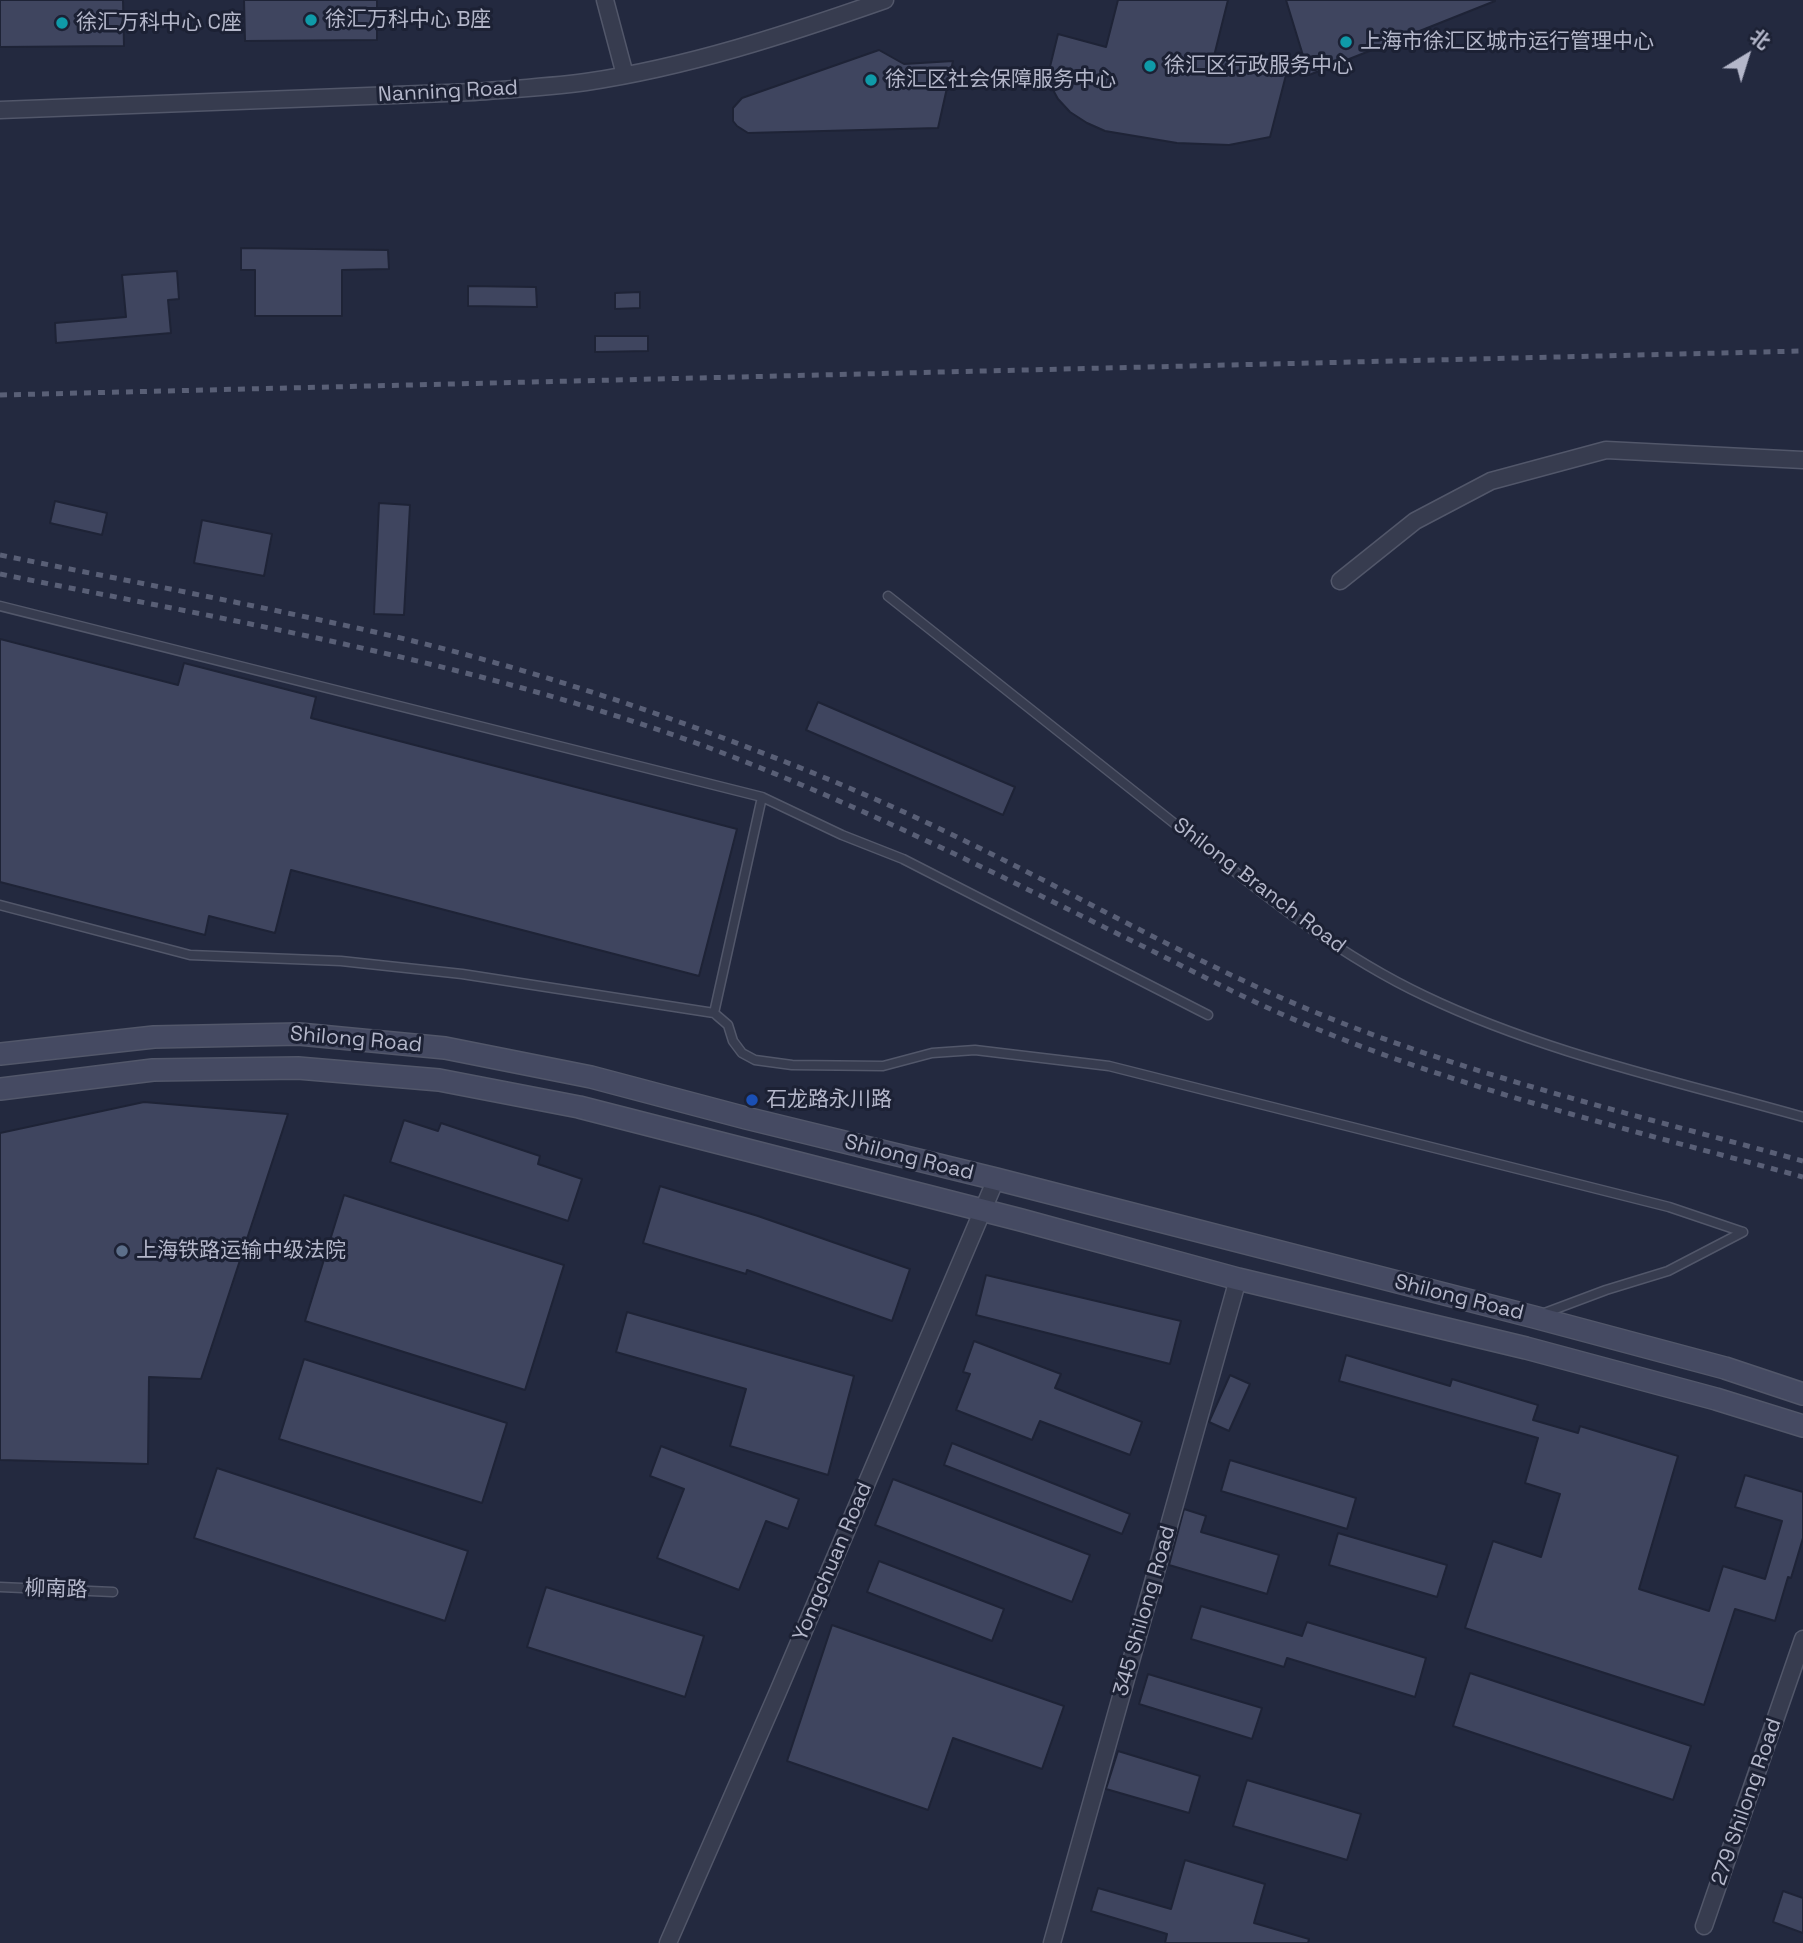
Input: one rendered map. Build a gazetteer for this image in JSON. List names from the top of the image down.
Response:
{
  "streets": {
    "main road": ["Shilong Road"],
    "street": [
      "Nanning Road",
      "Yongchuan Road",
      "345 Shilong Road",
      "279 Shilong Road"
    ],
    "lane": ["Shilong Branch Road", "柳南路"]
  },
  "crossings": [
    ["Shilong Road", "Yongchuan Road"],
    ["Shilong Road", "345 Shilong Road"]
  ],
  "places": [
    "徐汇万科中心 B座",
    "徐汇万科中心 C座",
    "上海市徐汇区城市运行管理中心",
    "徐汇区行政服务中心",
    "徐汇区社会保障服务中心",
    "石龙路永川路",
    "上海铁路运输中级法院"
  ],
  "north": "top right"
}
